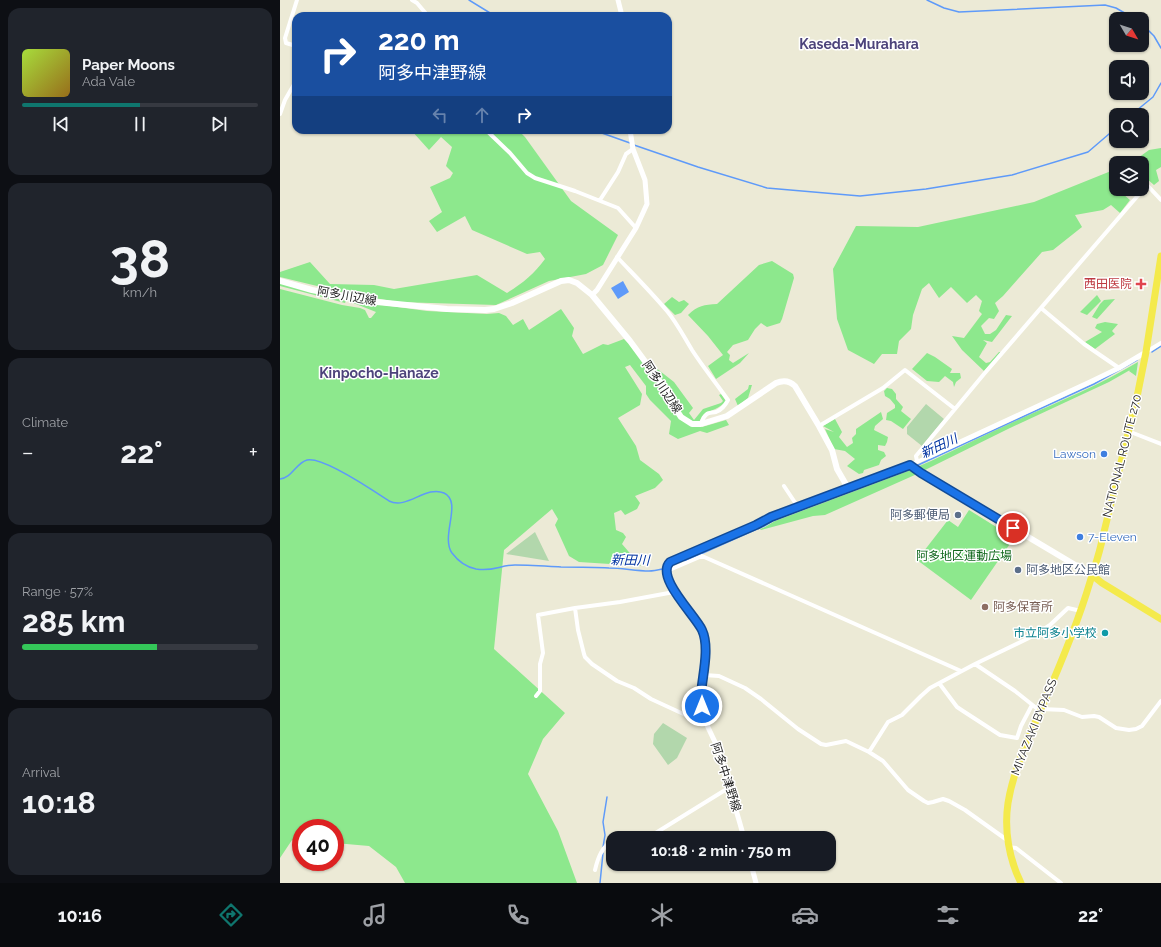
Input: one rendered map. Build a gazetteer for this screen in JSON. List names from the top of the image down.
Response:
{
  "streets": {
    "highway": ["NATIONAL ROUTE 270", "MIYAZAKI BYPASS"],
    "main road": ["阿多川辺線"],
    "street": ["阿多中津野線"]
  },
  "crossings": [
    ["NATIONAL ROUTE 270", "MIYAZAKI BYPASS"]
  ],
  "districts": ["Kaseda-Murahara", "Kinpocho-Hanaze"],
  "water": ["新田川"],
  "parks": ["阿多地区運動広場"],
  "places": {
    "health": ["西田医院"],
    "other": [
      "Lawson",
      "阿多郵便局",
      "7-Eleven",
      "阿多地区公民館",
      "阿多保育所",
      "市立阿多小学校"
    ]
  },
  "north": "bottom right",
  "page": {
    "turn": ["220 m", "阿多中津野線"],
    "song": ["Paper Moons", "Ada Vale"],
    "tile": [
      ["38", "km/h"],
      "Climate",
      ["Range · 57%", "285 km"],
      ["Arrival", "10:18"]
    ],
    "heat": ["−", "22°", "+"],
    "limit": "40",
    "trip": "10:18 · 2 min · 750 m",
    "tabs": ["10:16", "22°"]
  }
}
